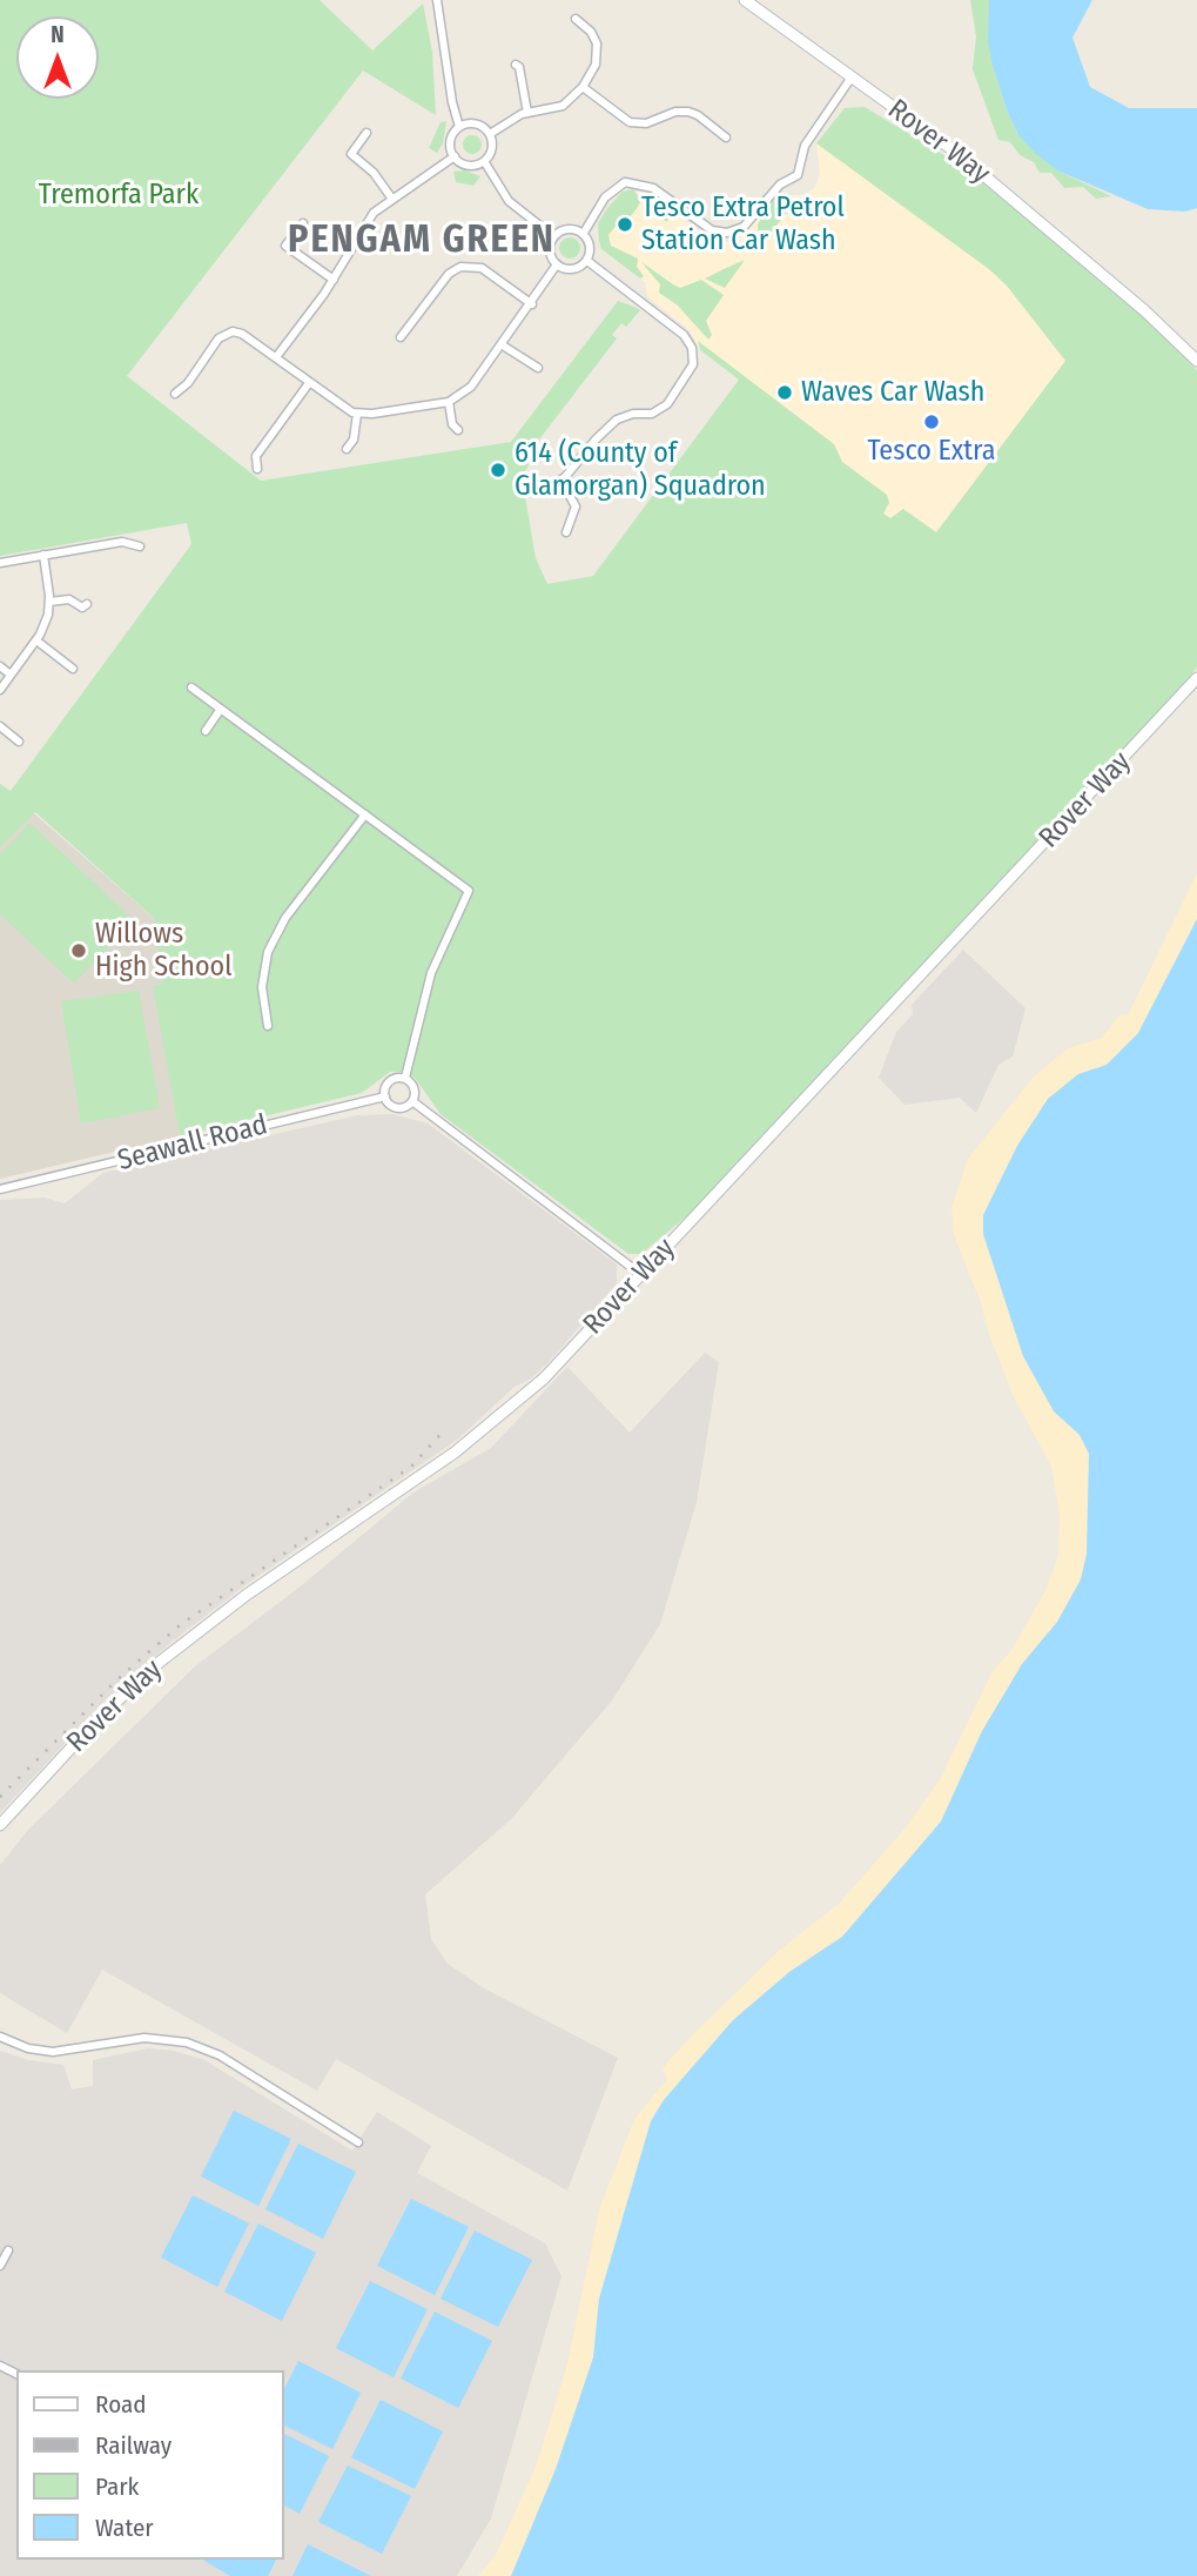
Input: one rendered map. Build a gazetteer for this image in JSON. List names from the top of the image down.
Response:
{
  "streets": {
    "street": ["Rover Way", "Seawall Road"]
  },
  "districts": ["PENGAM GREEN"],
  "parks": ["Tremorfa Park"],
  "places": [
    "Tesco Extra Petrol Station Car Wash",
    "Waves Car Wash",
    "Tesco Extra",
    "614 (County of Glamorgan) Squadron",
    "Willows High School"
  ],
  "legend": [
    "Road",
    "Railway",
    "Park",
    "Water"
  ],
  "north": "top"
}
